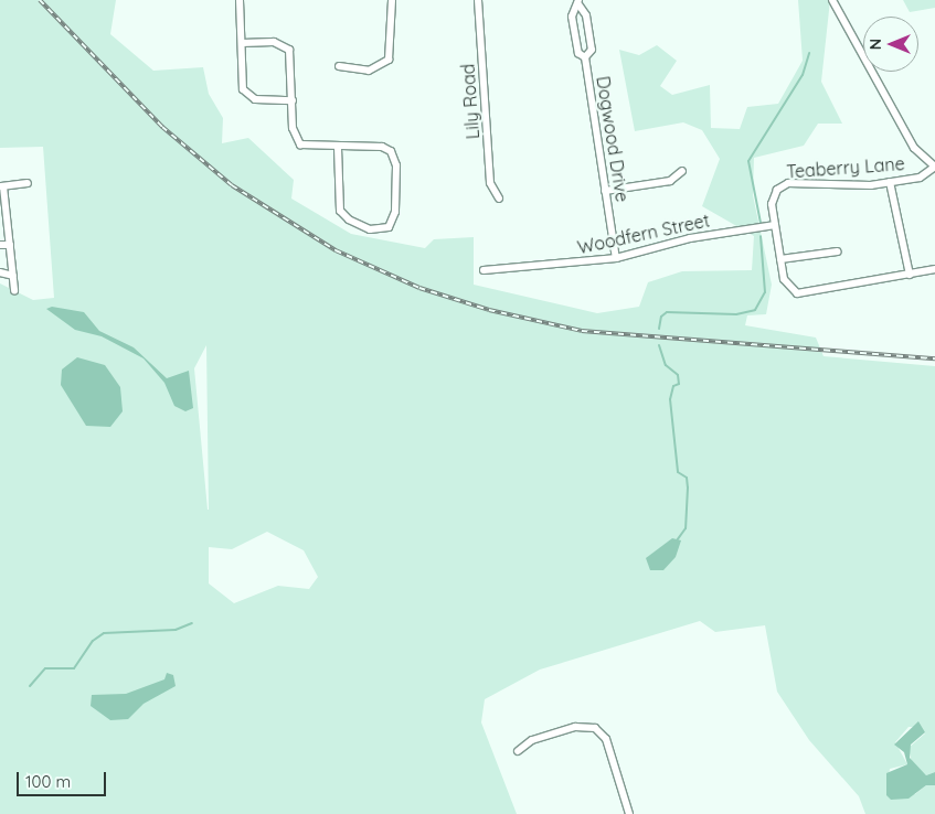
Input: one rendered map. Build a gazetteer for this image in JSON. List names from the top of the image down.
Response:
{
  "streets": {
    "street": [
      "Lily Road",
      "Dogwood Drive",
      "Teaberry Lane",
      "Woodfern Street"
    ]
  },
  "crossings": [
    ["Dogwood Drive", "Woodfern Street"],
    ["Teaberry Lane", "Woodfern Street"]
  ],
  "scale_bar": "100 m",
  "north": "left"
}
